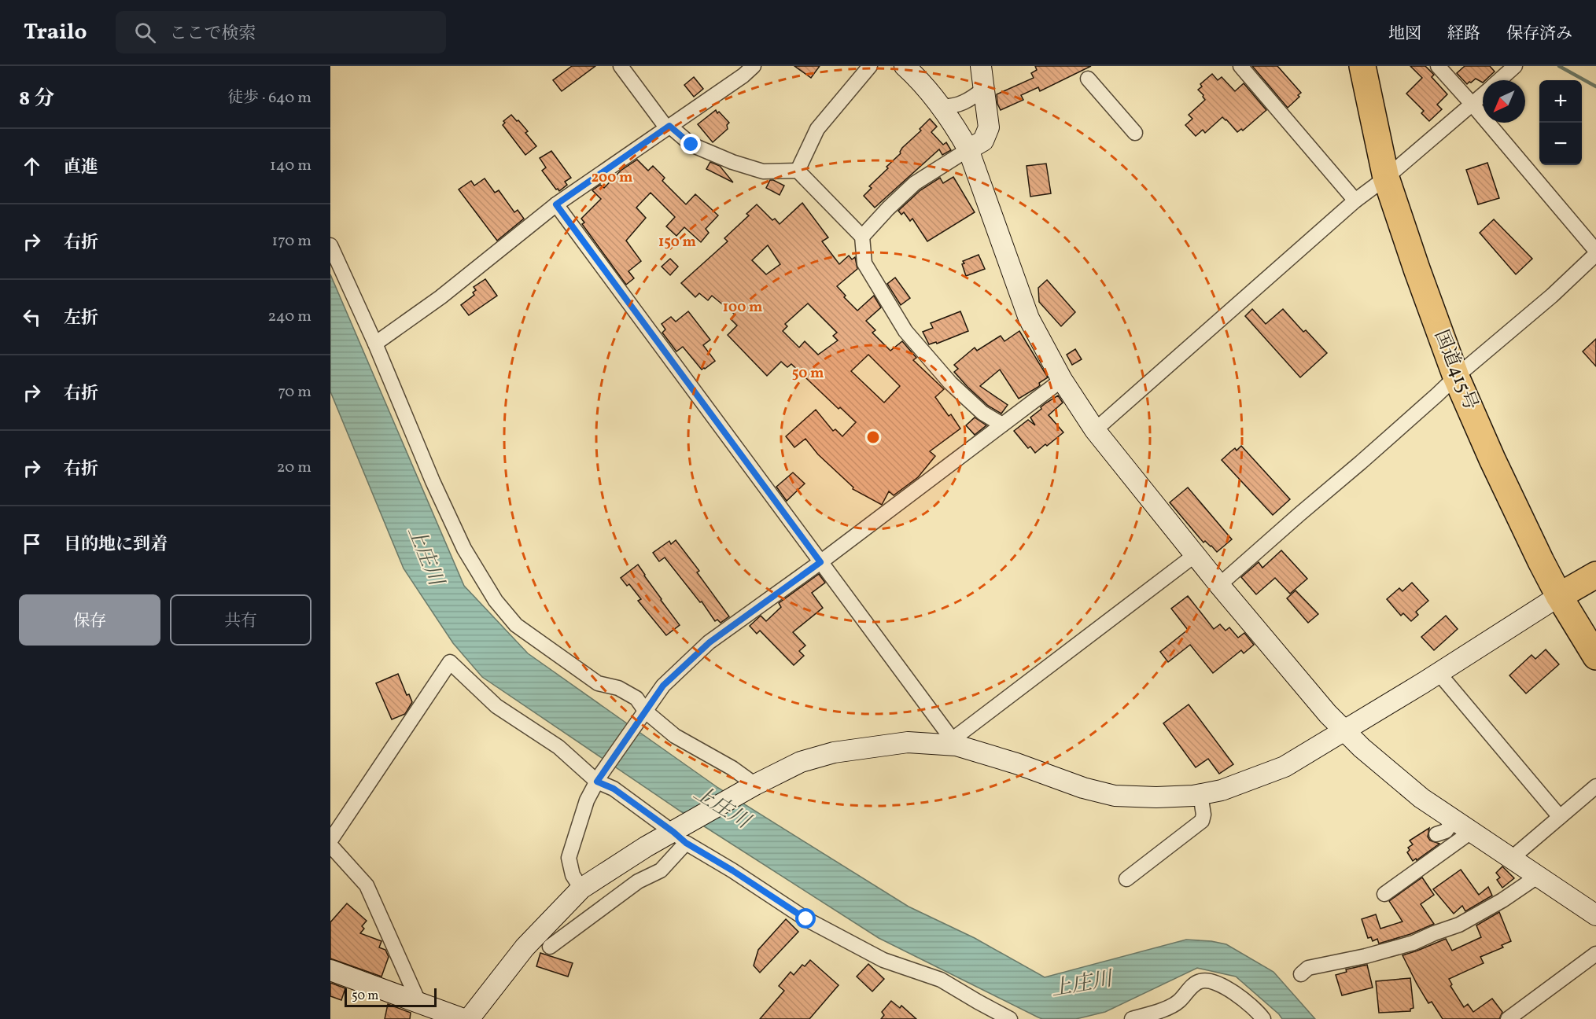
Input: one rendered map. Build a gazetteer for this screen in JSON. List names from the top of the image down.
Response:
{
  "streets": {
    "highway": ["国道415号"]
  },
  "water": ["上庄川"],
  "scale_bar": "50 m",
  "north": "bottom left",
  "page": {
    "header": "Trailo",
    "search": "ここで検索",
    "nav": ["地図", "経路", "保存済み"],
    "heading": ["8 分", "徒歩 · 640 m"],
    "map_buttons": ["+", "−"],
    "list": [
      ["直進", "140 m"],
      ["右折", "170 m"],
      ["左折", "240 m"],
      ["右折", "70 m"],
      ["右折", "20 m"],
      "目的地に到着"
    ],
    "buttons": ["保存", "共有"],
    "scale": "50 m"
  },
  "rings": [
    "200 m",
    "150 m",
    "100 m",
    "50 m"
  ]
}
